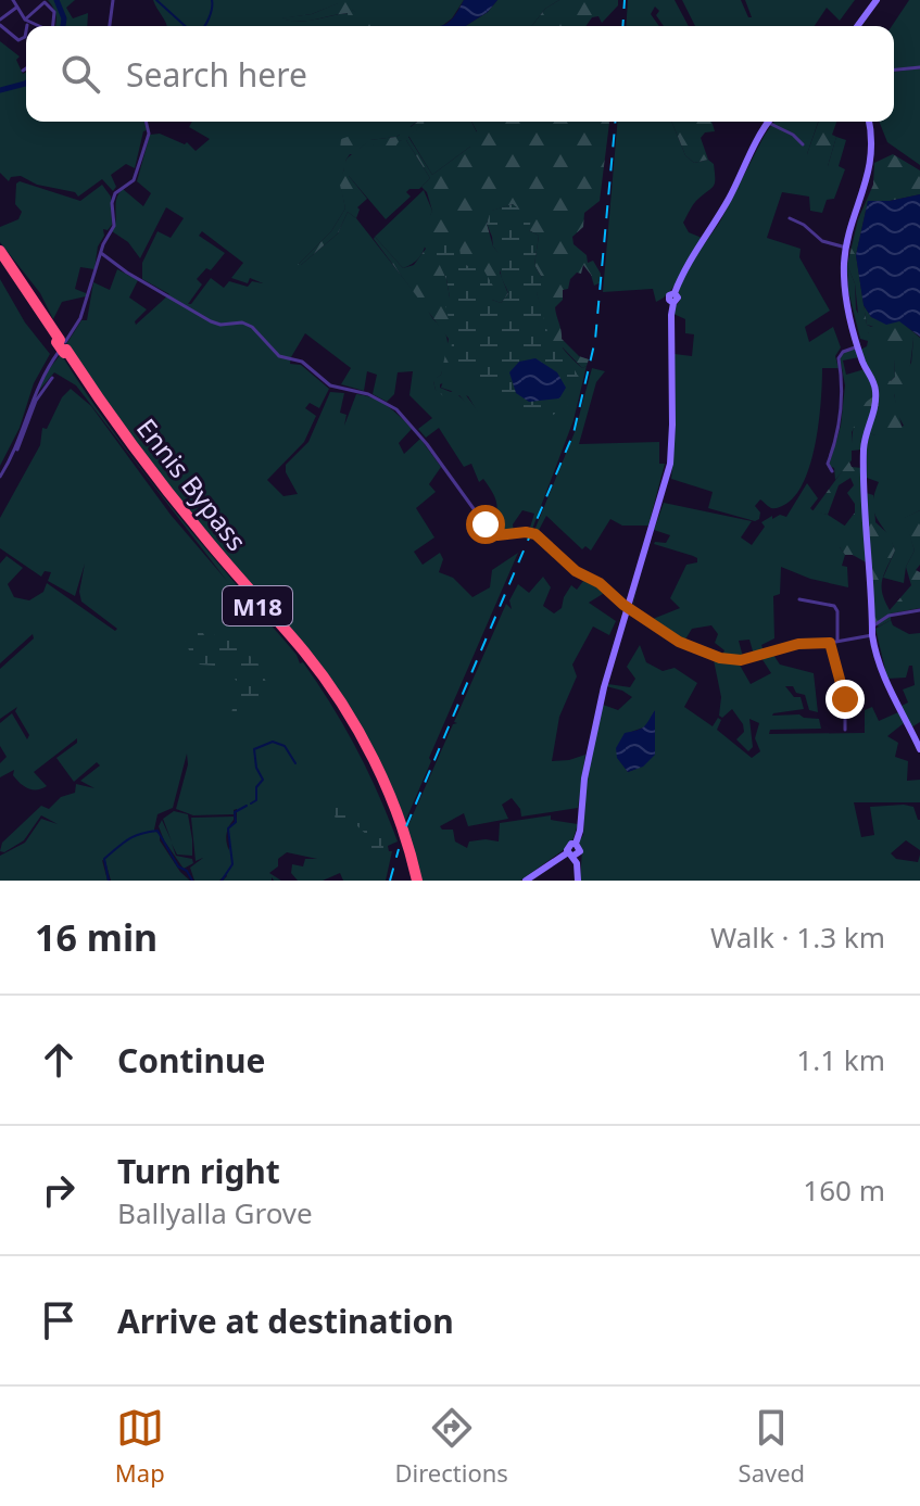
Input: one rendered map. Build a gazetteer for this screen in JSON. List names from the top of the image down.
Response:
{
  "streets": {
    "highway": ["Ennis Bypass", "M18"]
  },
  "page": {
    "search": "Search here",
    "heading": ["16 min", "Walk · 1.3 km"],
    "list": [
      ["Continue", "1.1 km"],
      ["Turn right", "Ballyalla Grove", "160 m"],
      "Arrive at destination"
    ],
    "nav": ["Map", "Directions", "Saved"]
  }
}
